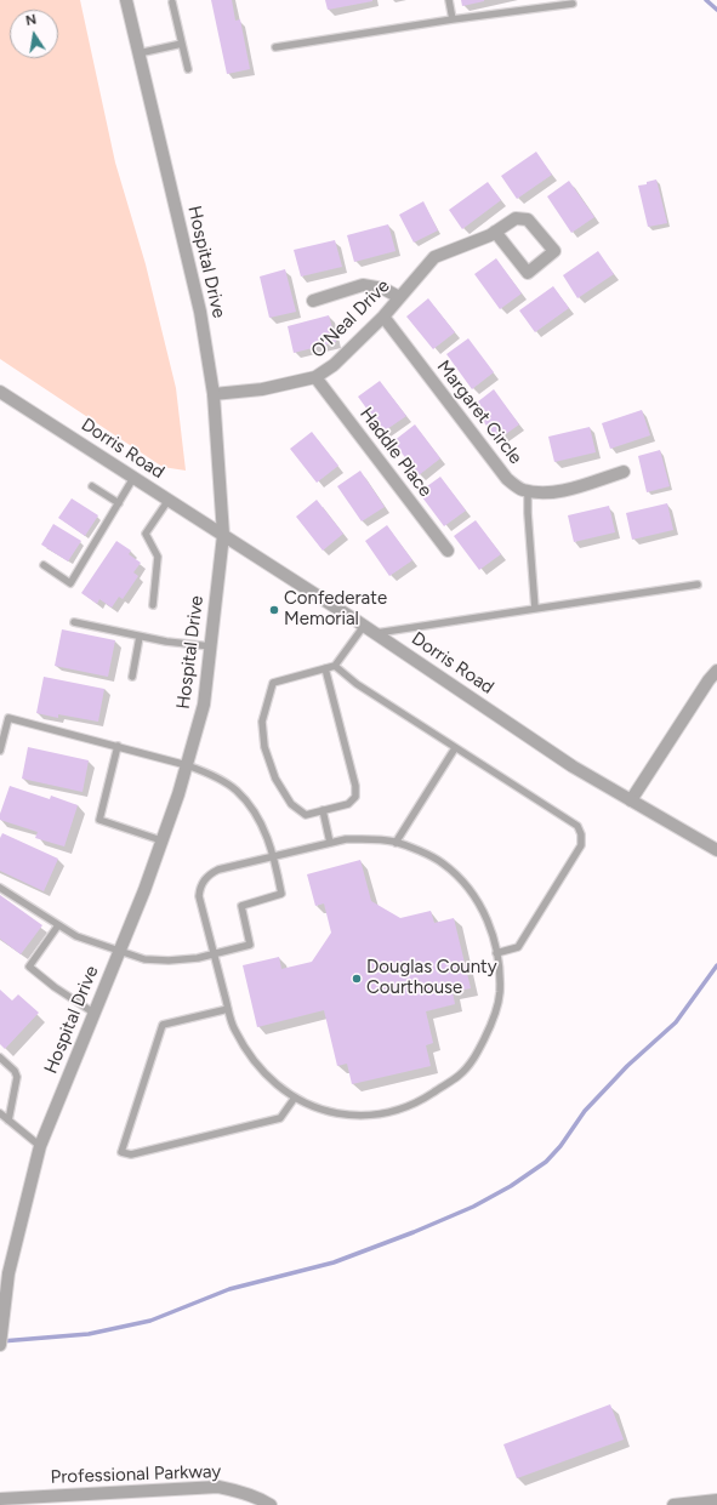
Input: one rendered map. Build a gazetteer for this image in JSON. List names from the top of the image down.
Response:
{
  "streets": {
    "street": [
      "Hospital Drive",
      "O'Neal Drive",
      "Margaret Circle",
      "Dorris Road",
      "Haddle Place",
      "Professional Parkway"
    ]
  },
  "crossings": [
    ["Hospital Drive", "O'Neal Drive"],
    ["Hospital Drive", "Dorris Road"],
    ["O'Neal Drive", "Margaret Circle"],
    ["O'Neal Drive", "Haddle Place"]
  ],
  "places": ["Confederate Memorial", "Douglas County Courthouse"],
  "north": "top"
}
